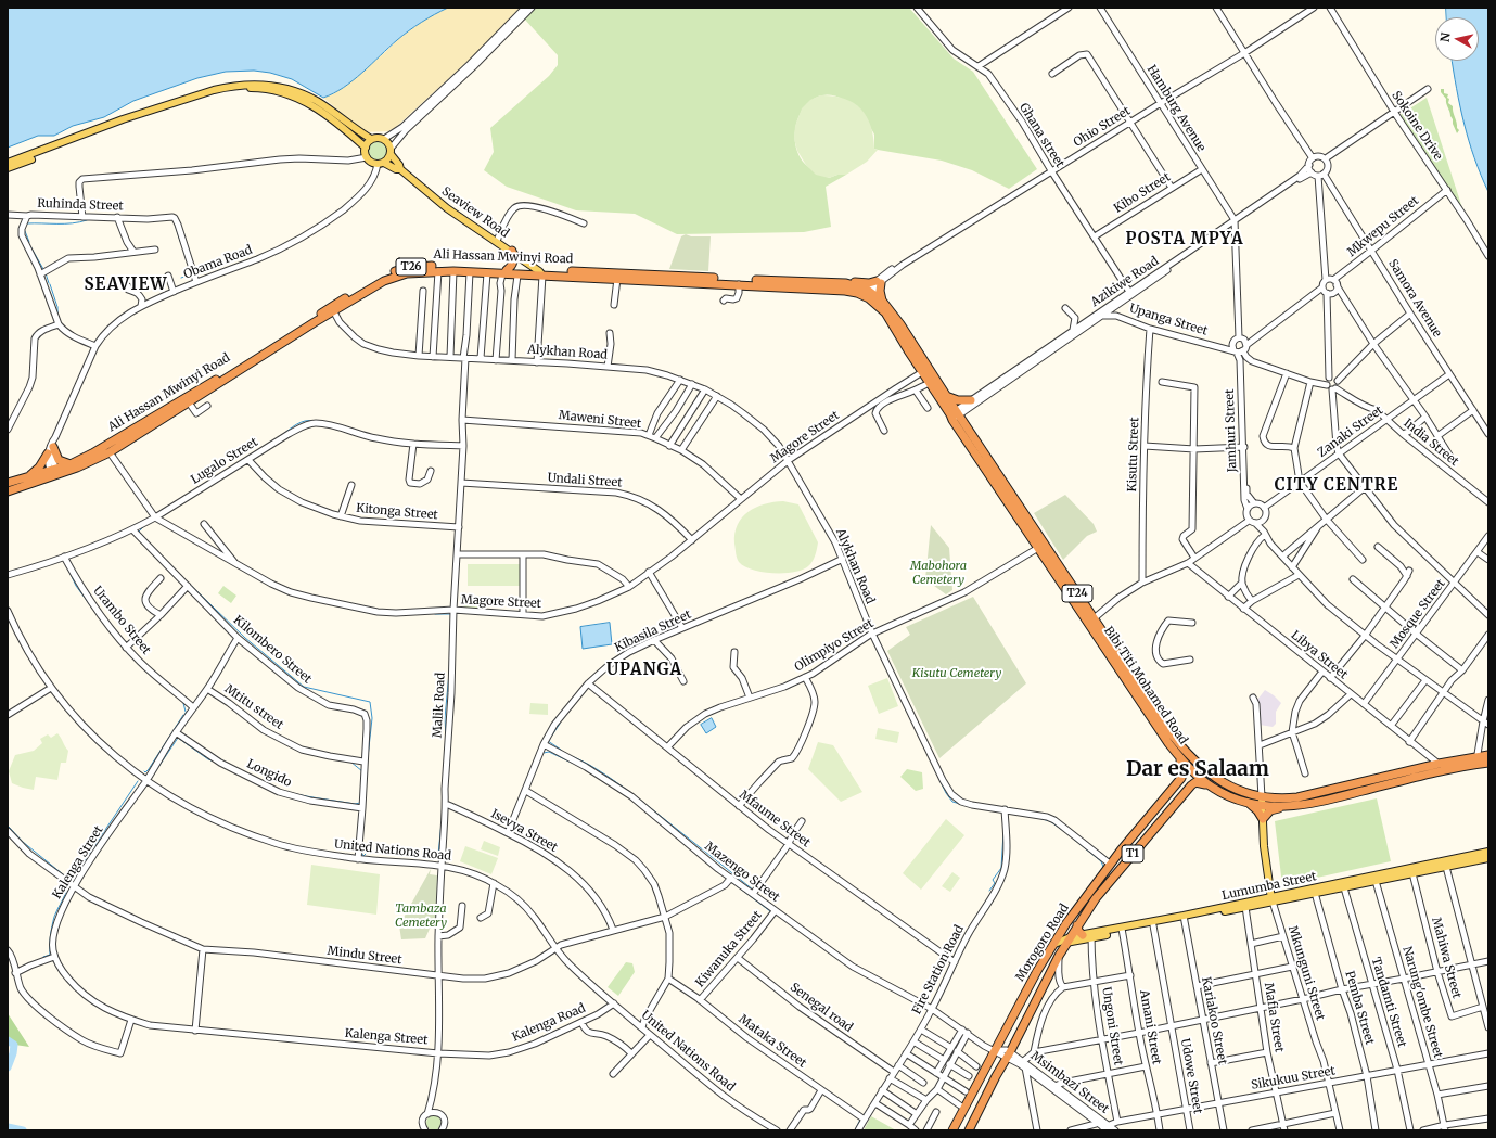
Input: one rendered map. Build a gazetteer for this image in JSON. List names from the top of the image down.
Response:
{
  "streets": {
    "highway": [
      "Ali Hassan Mwinyi Road",
      "T26",
      "T24",
      "Bibi Titi Mohamed Road",
      "T1",
      "Morogoro Road"
    ],
    "main road": ["Seaview Road", "Lumumba Street", "Mkunguni Street"],
    "street": [
      "Hamburg Avenue",
      "Sokoine Drive",
      "Ohio Street",
      "Ghana street",
      "Kibo Street",
      "Ruhinda Street",
      "Mkwepu Street",
      "Obama Road",
      "Azikiwe Road",
      "Samora Avenue",
      "Upanga Street",
      "Alykhan Road",
      "Maweni Street",
      "Jamhuri Street",
      "Zanaki Street",
      "Magore Street",
      "India Street",
      "Kisutu Street",
      "Lugalo Street",
      "Undali Street",
      "Kitonga Street",
      "Mosque Street",
      "Urambo Street",
      "Kibasila Street",
      "Olimpiyo Street",
      "Kilombero Street",
      "Libya Street",
      "Malik Road",
      "Mtitu street",
      "Longido",
      "Mfaume Street",
      "Isevya Street",
      "United Nations Road",
      "Kalenga Street",
      "Mazengo Street",
      "Kiwanuka Street",
      "Mindu Street",
      "Mahiwa Street",
      "Fire Station Road",
      "Tandamti Street",
      "Narung'ombe Street",
      "Senegal road",
      "Pemba Street",
      "Mafia Street",
      "Kariakoo Street",
      "Kalenga Road",
      "Ungoni Street",
      "Amani Street",
      "Mataka Street",
      "Udowe Street",
      "Sikukuu Street",
      "Msimbazi Street"
    ]
  },
  "crossings": [
    ["Hamburg Avenue", "Ohio Street"],
    ["Hamburg Avenue", "Kibo Street"],
    ["Hamburg Avenue", "Azikiwe Road"],
    ["Sokoine Drive", "Mkwepu Street"],
    ["Ohio Street", "Ghana street"],
    ["Ohio Street", "Ali Hassan Mwinyi Road"],
    ["Ohio Street", "Bibi Titi Mohamed Road"],
    ["Ghana street", "Kibo Street"],
    ["Ghana street", "Azikiwe Road"],
    ["Ruhinda Street", "Obama Road"],
    ["Seaview Road", "Ali Hassan Mwinyi Road"],
    ["Seaview Road", "Obama Road"],
    ["Mkwepu Street", "Samora Avenue"],
    ["Ali Hassan Mwinyi Road", "Alykhan Road"],
    ["Ali Hassan Mwinyi Road", "Bibi Titi Mohamed Road"],
    ["Ali Hassan Mwinyi Road", "Malik Road"],
    ["Azikiwe Road", "Samora Avenue"],
    ["Azikiwe Road", "Upanga Street"],
    ["Azikiwe Road", "Bibi Titi Mohamed Road"],
    ["Samora Avenue", "Zanaki Street"],
    ["Upanga Street", "Jamhuri Street"],
    ["Upanga Street", "Kisutu Street"],
    ["Alykhan Road", "Magore Street"],
    ["Alykhan Road", "Kibasila Street"],
    ["Alykhan Road", "Olimpiyo Street"],
    ["Alykhan Road", "Malik Road"],
    ["Alykhan Road", "Morogoro Road"],
    ["Alykhan Road", "Fire Station Road"],
    ["Maweni Street", "Magore Street"],
    ["Maweni Street", "Malik Road"],
    ["Jamhuri Street", "Zanaki Street"],
    ["Zanaki Street", "India Street"],
    ["Magore Street", "Lugalo Street"],
    ["Magore Street", "Undali Street"],
    ["Magore Street", "Bibi Titi Mohamed Road"],
    ["Magore Street", "Malik Road"],
    ["Lugalo Street", "Kitonga Street"],
    ["Lugalo Street", "Urambo Street"],
    ["Lugalo Street", "Kilombero Street"],
    ["Lugalo Street", "Malik Road"],
    ["Undali Street", "Malik Road"],
    ["Kitonga Street", "Malik Road"],
    ["Mosque Street", "Libya Street"],
    ["Urambo Street", "Kalenga Street"],
    ["Kibasila Street", "Mfaume Street"],
    ["Kibasila Street", "Isevya Street"],
    ["Kibasila Street", "Mazengo Street"],
    ["Olimpiyo Street", "Bibi Titi Mohamed Road"],
    ["Olimpiyo Street", "Mfaume Street"],
    ["Kilombero Street", "Mtitu street"],
    ["Kilombero Street", "Longido"],
    ["Kilombero Street", "United Nations Road"],
    ["Kilombero Street", "Kalenga Street"],
    ["Libya Street", "Bibi Titi Mohamed Road"],
    ["Bibi Titi Mohamed Road", "Morogoro Road"],
    ["Bibi Titi Mohamed Road", "Mkunguni Street"],
    ["Malik Road", "Isevya Street"],
    ["Malik Road", "United Nations Road"],
    ["Malik Road", "Kalenga Street"],
    ["Malik Road", "Mindu Street"],
    ["Malik Road", "Kalenga Road"],
    ["Mtitu street", "Kalenga Street"],
    ["Longido", "Kalenga Street"],
    ["Mfaume Street", "Fire Station Road"],
    ["Isevya Street", "Mindu Street"],
    ["United Nations Road", "Kalenga Street"],
    ["United Nations Road", "Mindu Street"],
    ["United Nations Road", "Kalenga Road"],
    ["Kalenga Street", "Mindu Street"],
    ["Kalenga Street", "Kalenga Road"],
    ["Mazengo Street", "Morogoro Road"],
    ["Mazengo Street", "Kiwanuka Street"],
    ["Mazengo Street", "Mindu Street"],
    ["Mazengo Street", "Fire Station Road"],
    ["Lumumba Street", "Morogoro Road"],
    ["Lumumba Street", "Mahiwa Street"],
    ["Lumumba Street", "Mkunguni Street"],
    ["Lumumba Street", "Tandamti Street"],
    ["Lumumba Street", "Narung'ombe Street"],
    ["Lumumba Street", "Pemba Street"],
    ["Lumumba Street", "Mafia Street"],
    ["Lumumba Street", "Kariakoo Street"],
    ["Lumumba Street", "Ungoni Street"],
    ["Lumumba Street", "Amani Street"],
    ["Lumumba Street", "Udowe Street"],
    ["Morogoro Road", "Msimbazi Street"],
    ["Kiwanuka Street", "Senegal road"],
    ["Kiwanuka Street", "Mataka Street"],
    ["Fire Station Road", "Senegal road"],
    ["Fire Station Road", "Mataka Street"],
    ["Mkunguni Street", "Sikukuu Street"],
    ["Tandamti Street", "Sikukuu Street"],
    ["Narung'ombe Street", "Sikukuu Street"],
    ["Pemba Street", "Sikukuu Street"],
    ["Mafia Street", "Sikukuu Street"],
    ["Kariakoo Street", "Sikukuu Street"],
    ["Ungoni Street", "Sikukuu Street"],
    ["Amani Street", "Sikukuu Street"],
    ["Udowe Street", "Sikukuu Street"],
    ["Sikukuu Street", "Msimbazi Street"]
  ],
  "districts": [
    "POSTA MPYA",
    "SEAVIEW",
    "CITY CENTRE",
    "UPANGA",
    "Dar es Salaam"
  ],
  "parks": ["Mabohora Cemetery", "Kisutu Cemetery", "Tambaza Cemetery"],
  "north": "left"
}
